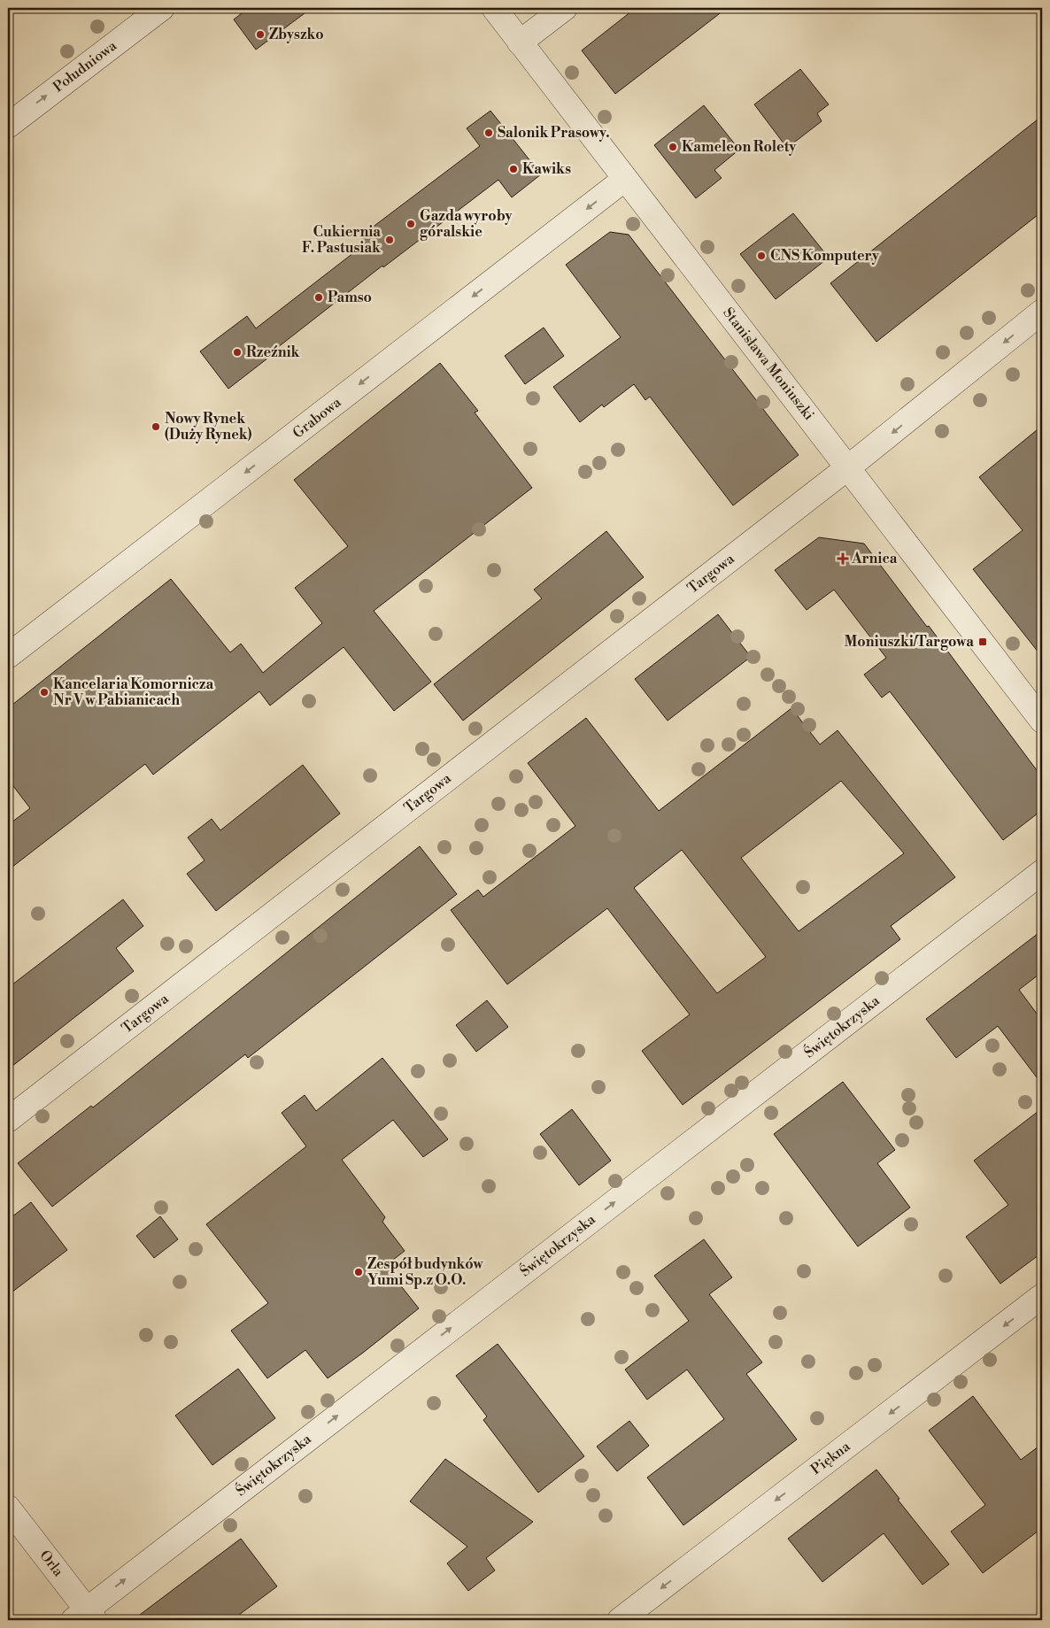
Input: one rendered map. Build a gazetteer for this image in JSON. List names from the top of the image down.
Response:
{
  "streets": {
    "street": [
      "Południowa",
      "Stanisława Moniuszki",
      "Grabowa",
      "Targowa",
      "Świętokrzyska",
      "Piękna",
      "Orla"
    ]
  },
  "crossings": [
    ["Stanisława Moniuszki", "Grabowa"],
    ["Stanisława Moniuszki", "Targowa"],
    ["Świętokrzyska", "Orla"]
  ],
  "one_way": [
    "Południowa",
    "Grabowa",
    "Świętokrzyska",
    "Piękna"
  ],
  "places": {
    "other": [
      "Zbyszko",
      "Salonik Prasowy.",
      "Kameleon Rolety",
      "Kawiks",
      "Gazda wyroby góralskie",
      "Cukiernia F. Pastusiak",
      "CNS Komputery",
      "Pamso",
      "Rzeźnik",
      "Nowy Rynek (Duży Rynek)",
      "Kancelaria Komornicza Nr V w Pabianicach",
      "Zespół budynków Yumi Sp.z O.O."
    ],
    "health": ["Arnica"],
    "transit": ["Moniuszki/Targowa"]
  }
}
